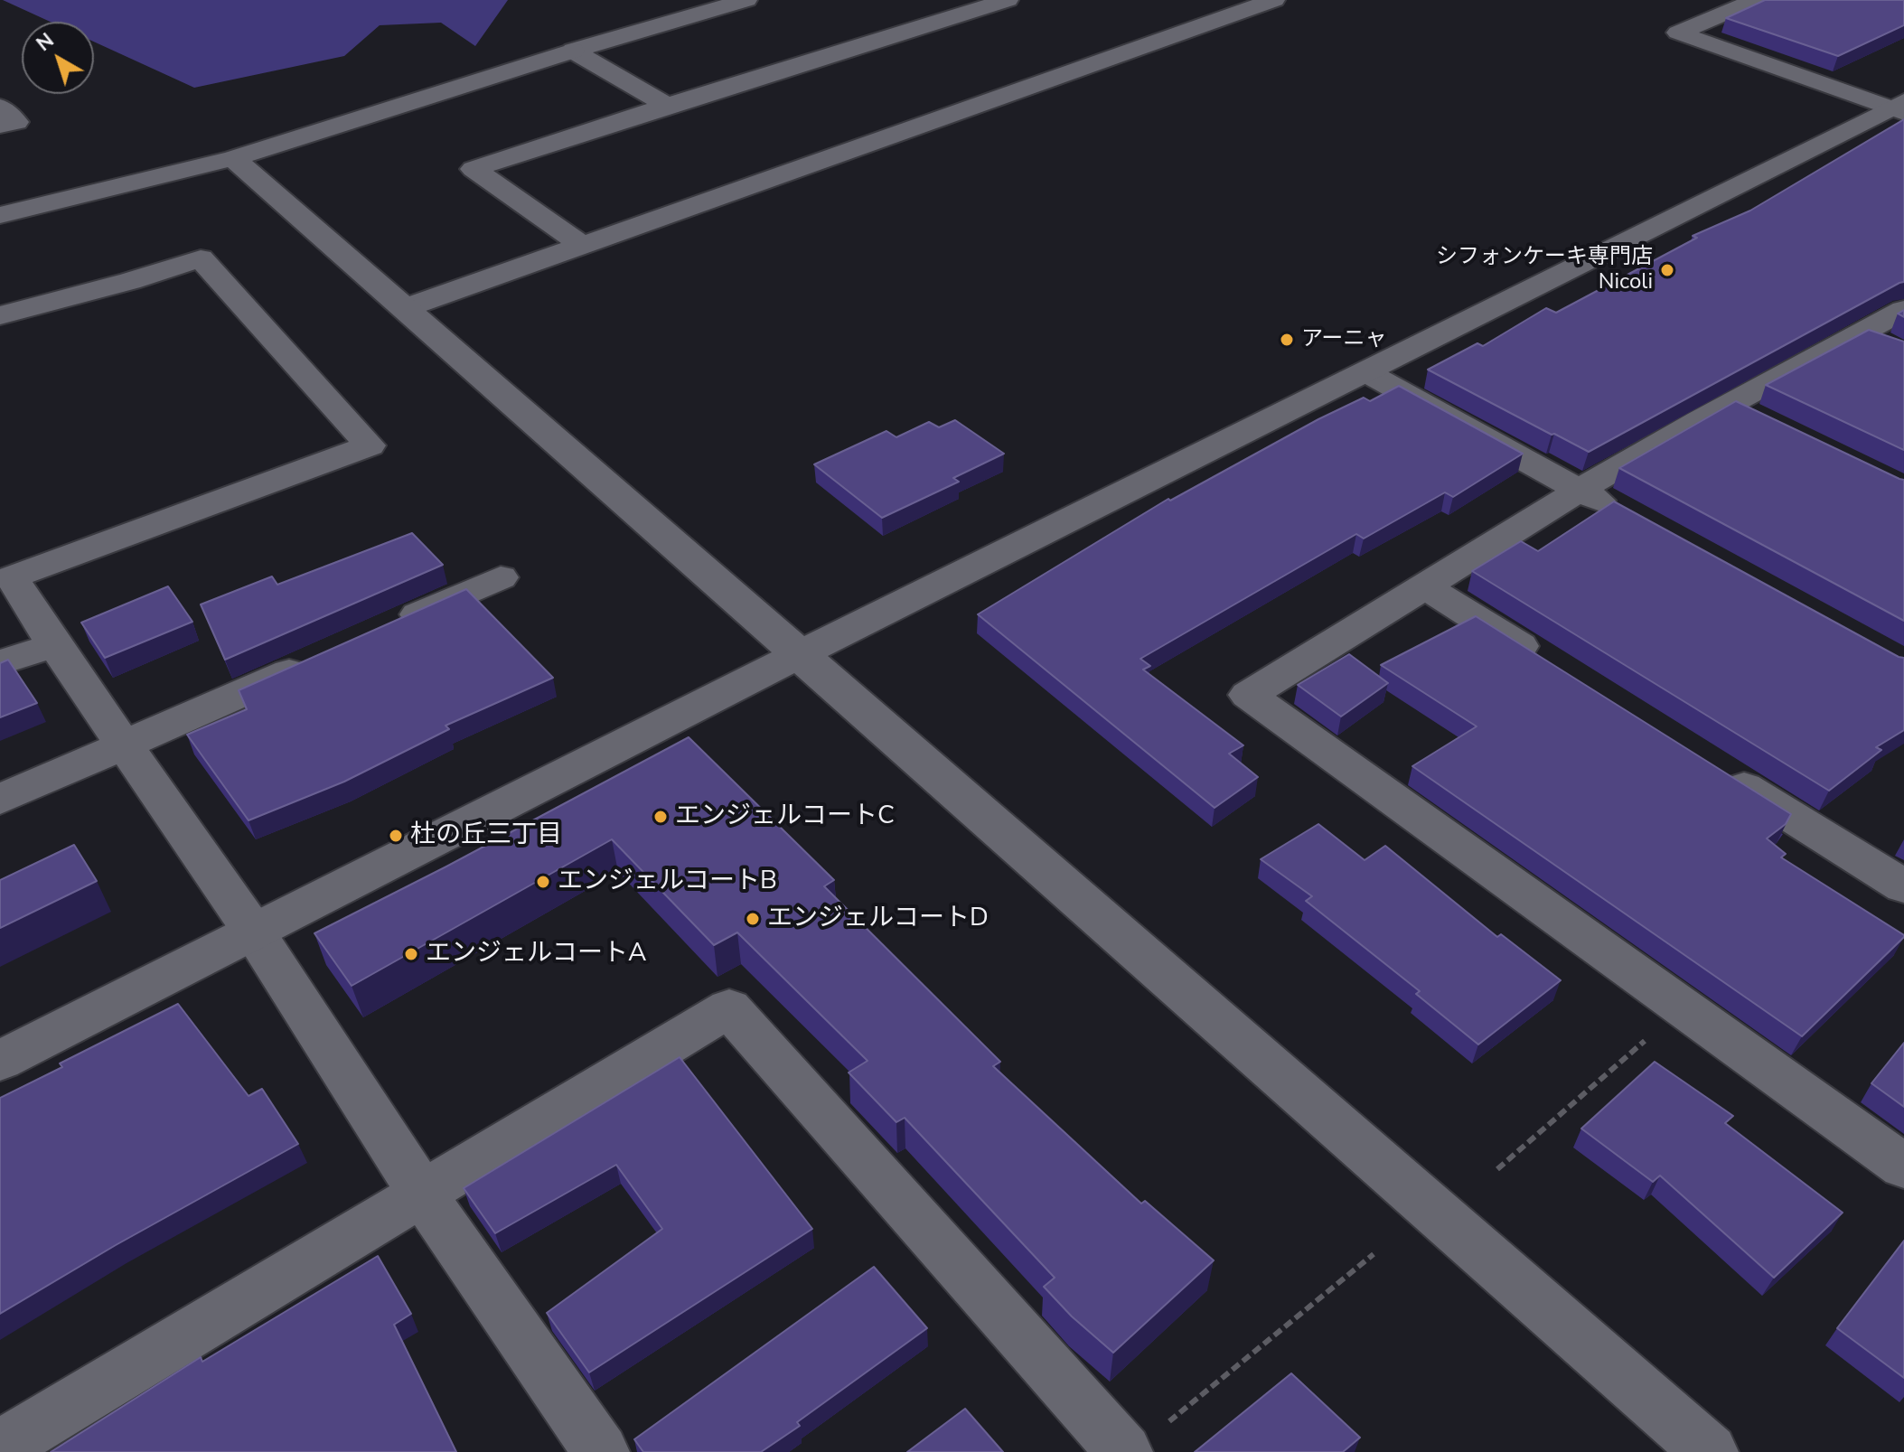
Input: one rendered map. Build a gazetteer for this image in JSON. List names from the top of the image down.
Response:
{
  "places": [
    "シフォンケーキ専門店 Nicoli",
    "アーニャ",
    "エンジェルコートC",
    "杜の丘三丁目",
    "エンジェルコートB",
    "エンジェルコートD",
    "エンジェルコートA"
  ],
  "north": "top left"
}
